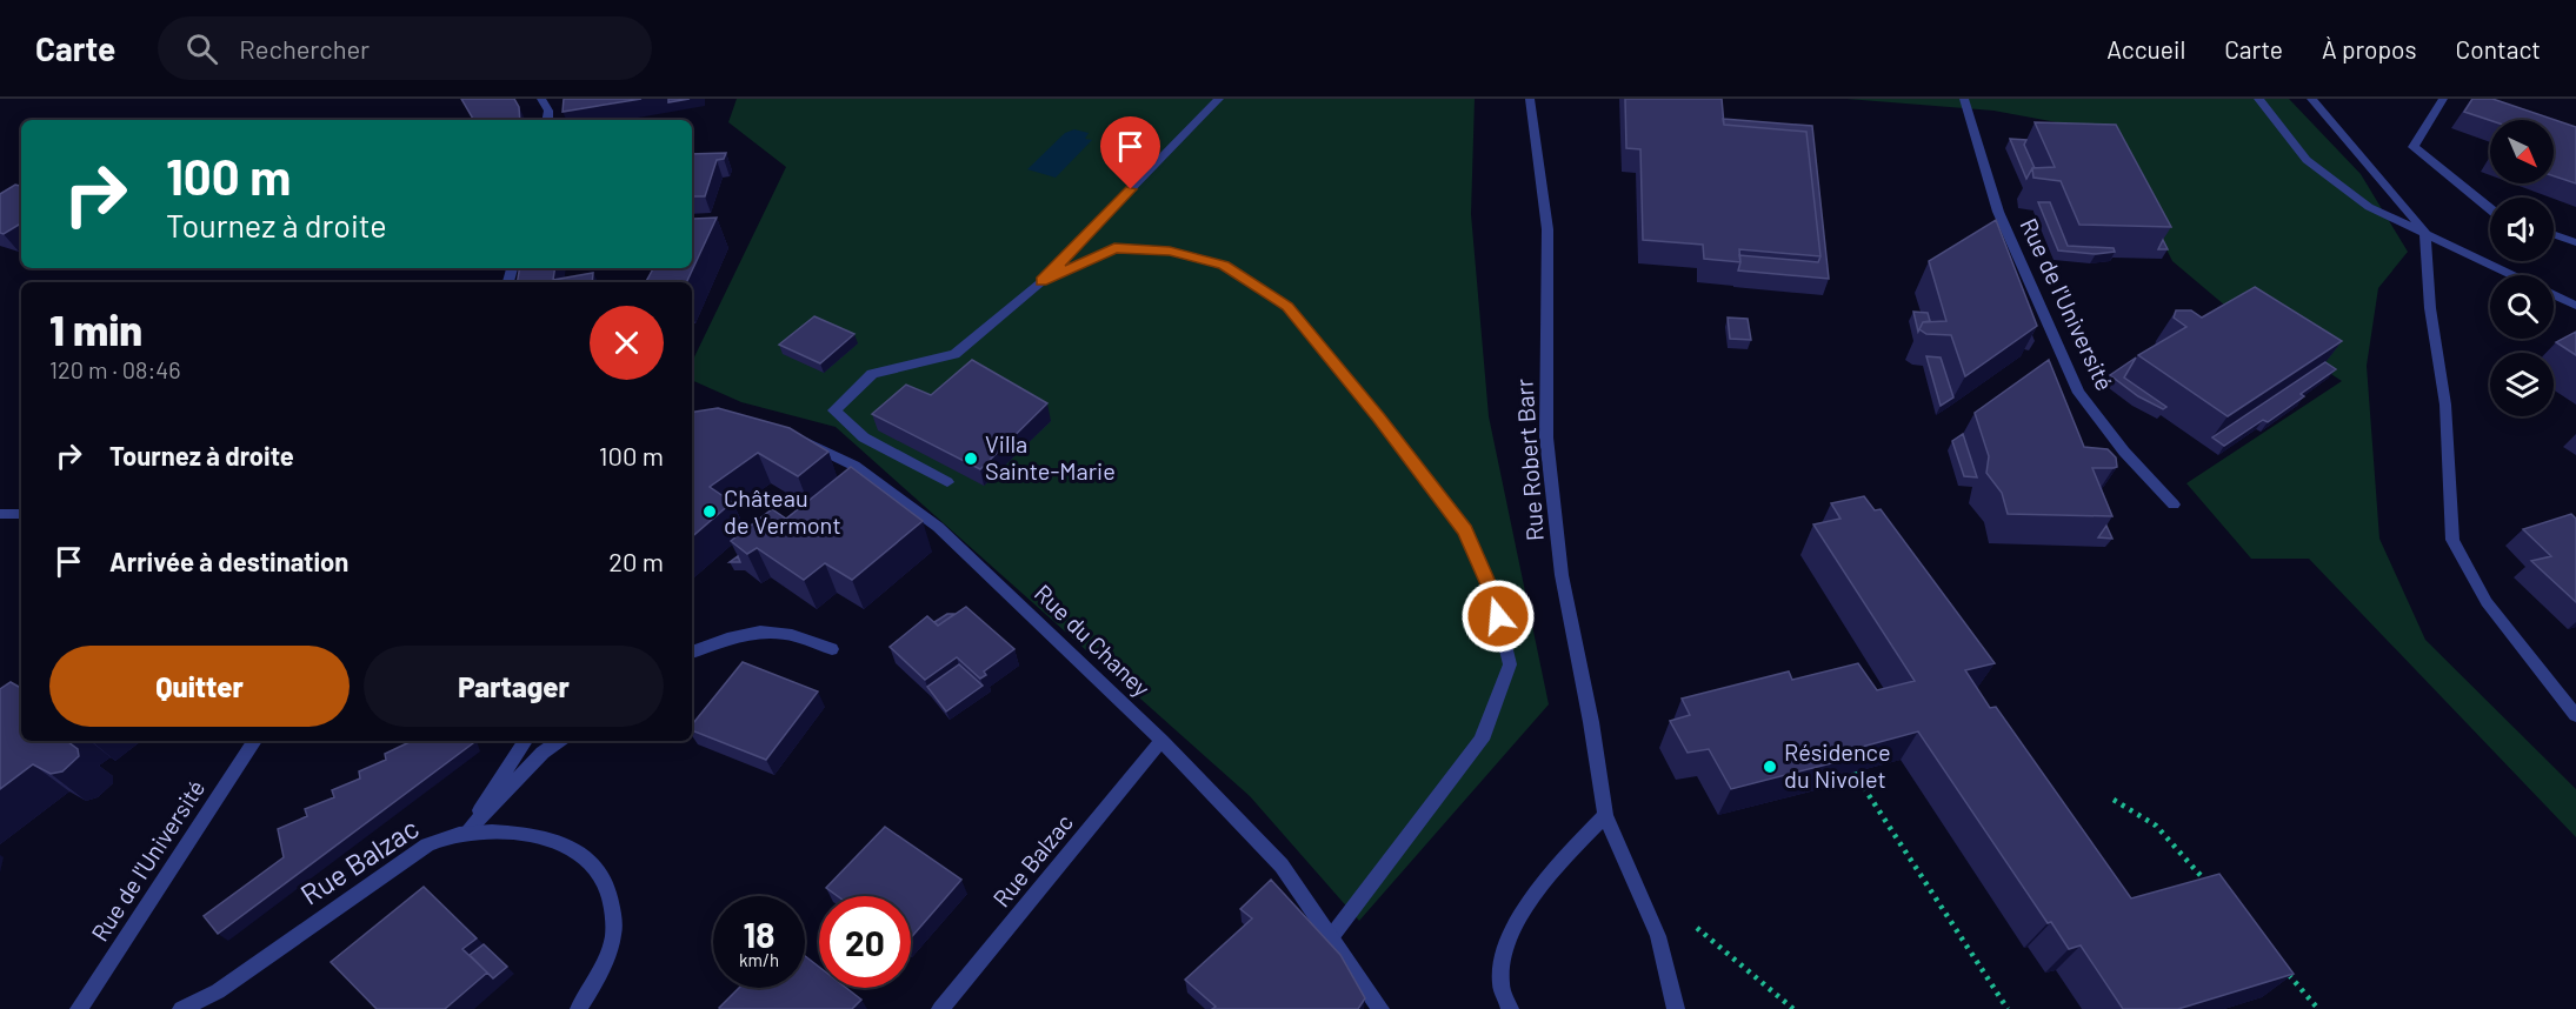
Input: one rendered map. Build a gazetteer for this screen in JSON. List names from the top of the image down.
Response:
{
  "streets": {
    "street": [
      "Rue de l'Université",
      "Rue Robert Barr",
      "Rue du Chaney",
      "Rue Balzac"
    ]
  },
  "crossings": [
    ["Rue du Chaney", "Rue Balzac"]
  ],
  "places": ["Villa Sainte-Marie", "Château de Vermont", "Résidence du Nivolet"],
  "north": "bottom right",
  "page": {
    "header": "Carte",
    "search": "Rechercher",
    "nav": [
      "Accueil",
      "Carte",
      "À propos",
      "Contact"
    ],
    "turn": ["100 m", "Tournez à droite"],
    "heading": ["1 min", "120 m · 08:46"],
    "list": [
      {
        "name": "Tournez à droite",
        "value": "100 m"
      },
      {
        "name": "Arrivée à destination",
        "value": "20 m"
      }
    ],
    "buttons": ["Quitter", "Partager"],
    "speed": "18 km/h",
    "limit": "20"
  }
}
